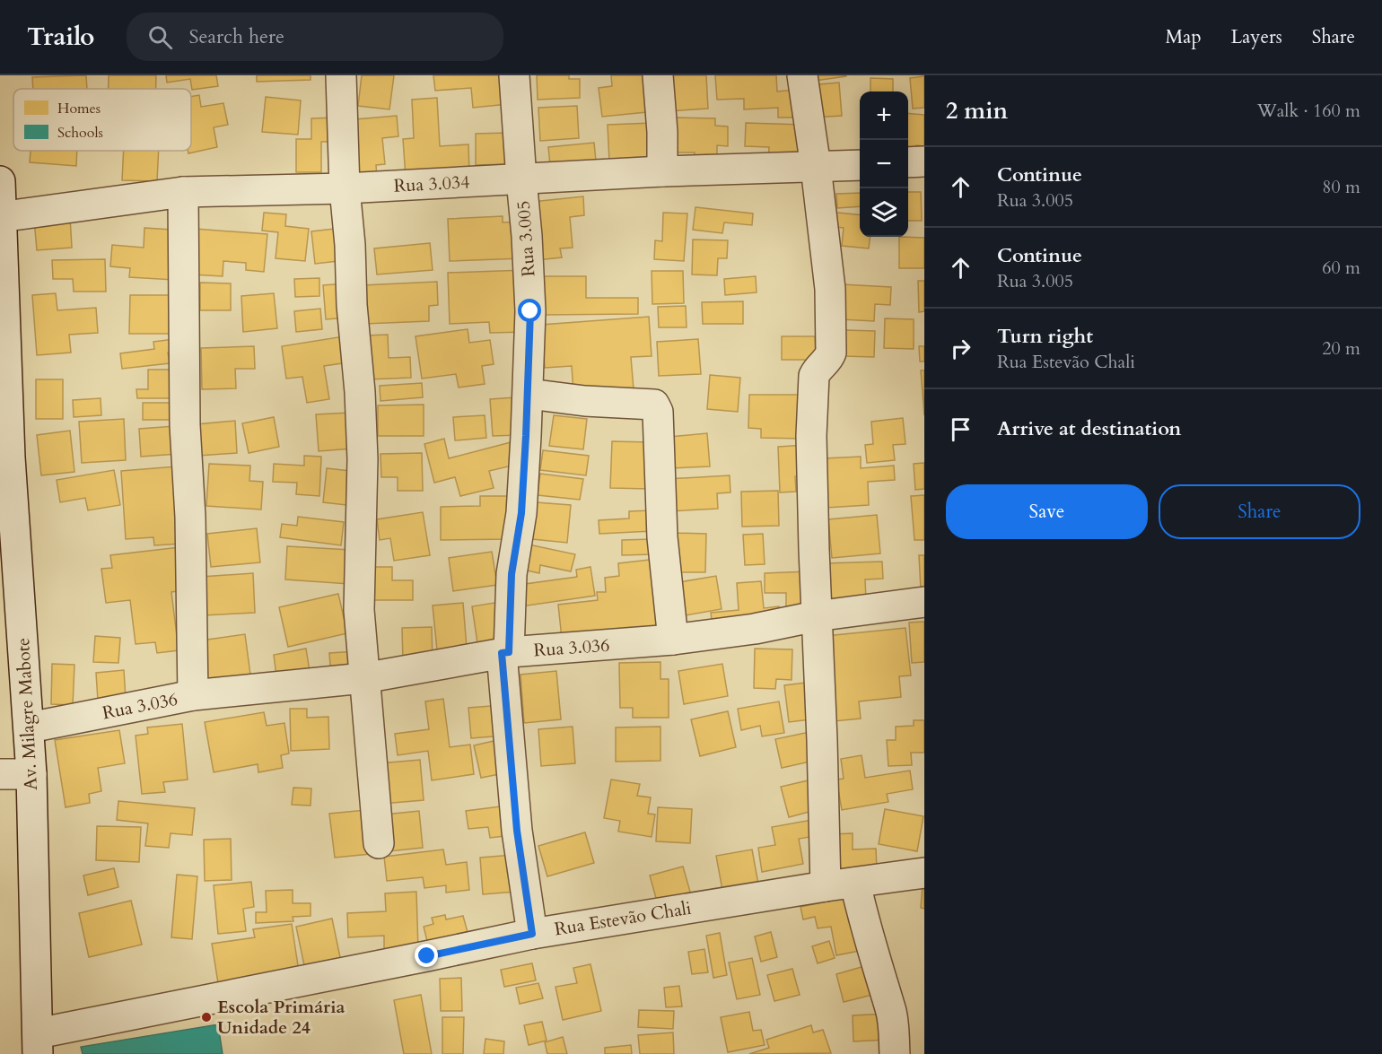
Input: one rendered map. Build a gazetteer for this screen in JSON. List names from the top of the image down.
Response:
{
  "streets": {
    "street": [
      "Rua 3.034",
      "Rua 3.005",
      "Rua 3.036",
      "Av. Milagre Mabote",
      "Rua Estevão Chali"
    ]
  },
  "crossings": [
    ["Rua 3.034", "Rua 3.005"],
    ["Rua 3.034", "Av. Milagre Mabote"],
    ["Rua 3.005", "Rua 3.036"],
    ["Rua 3.005", "Rua Estevão Chali"],
    ["Rua 3.036", "Av. Milagre Mabote"],
    ["Av. Milagre Mabote", "Rua Estevão Chali"]
  ],
  "places": ["Escola Primária Unidade 24"],
  "legend": ["Homes", "Schools"],
  "page": {
    "header": "Trailo",
    "search": "Search here",
    "nav": ["Map", "Layers", "Share"],
    "heading": ["2 min", "Walk · 160 m"],
    "map_buttons": ["+", "−"],
    "list": [
      ["Continue", "Rua 3.005", "80 m"],
      ["Continue", "Rua 3.005", "60 m"],
      ["Turn right", "Rua Estevão Chali", "20 m"],
      "Arrive at destination"
    ],
    "buttons": ["Save", "Share"]
  }
}
